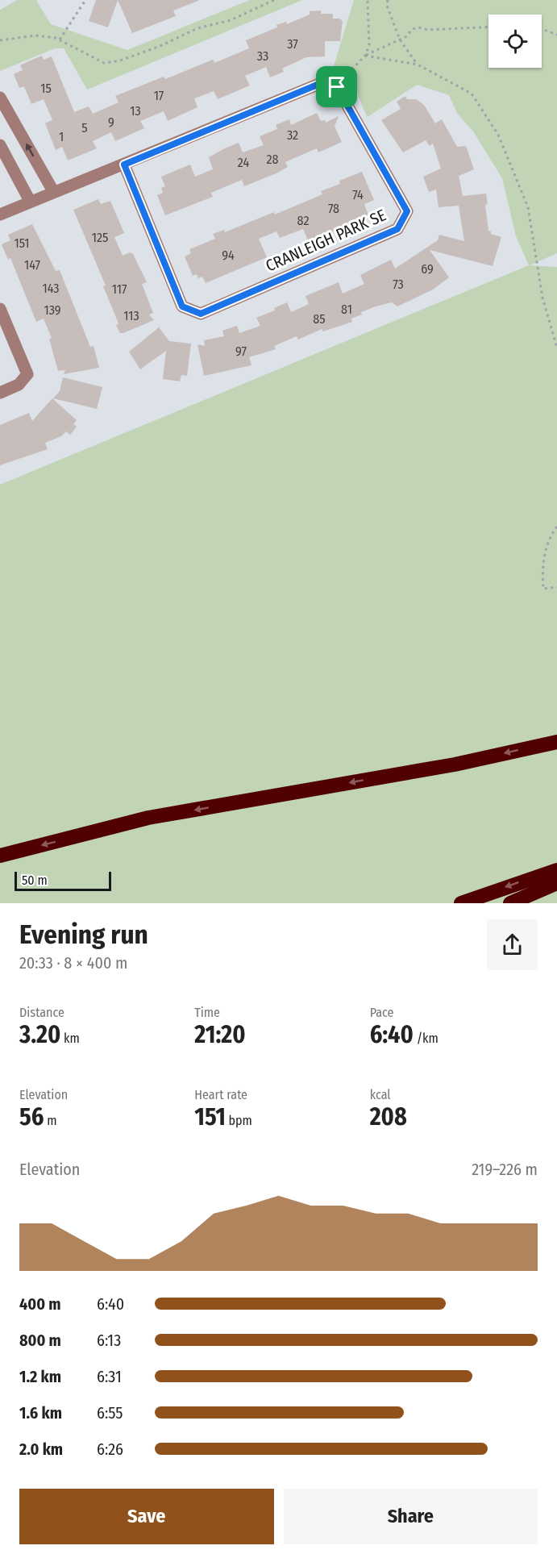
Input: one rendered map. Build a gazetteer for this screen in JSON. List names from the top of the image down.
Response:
{
  "streets": {
    "street": ["CRANLEIGH PARK SE"]
  },
  "house_numbers": [
    "37",
    "33",
    "15",
    "17",
    "13",
    "9",
    "5",
    "32",
    "1",
    "28",
    "24",
    "74",
    "78",
    "82",
    "125",
    "151",
    "94",
    "147",
    "69",
    "73",
    "143",
    "117",
    "81",
    "139",
    "113",
    "85",
    "97"
  ],
  "scale_bar": "50 m",
  "page": {
    "scale": "50 m",
    "heading": ["Evening run", "20:33 · 8 × 400 m"],
    "stats": [
      ["Distance", "3.20 km"],
      ["Time", "21:20"],
      ["Pace", "6:40 /km"],
      ["Elevation", "56 m"],
      ["Heart rate", "151 bpm"],
      ["kcal", "208"]
    ],
    "chart": ["Elevation", "219–226 m"],
    "list": [
      {
        "name": "400 m",
        "note": "6:40"
      },
      {
        "name": "800 m",
        "note": "6:13"
      },
      {
        "name": "1.2 km",
        "note": "6:31"
      },
      {
        "name": "1.6 km",
        "note": "6:55"
      },
      {
        "name": "2.0 km",
        "note": "6:26"
      }
    ],
    "buttons": ["Save", "Share"]
  }
}
